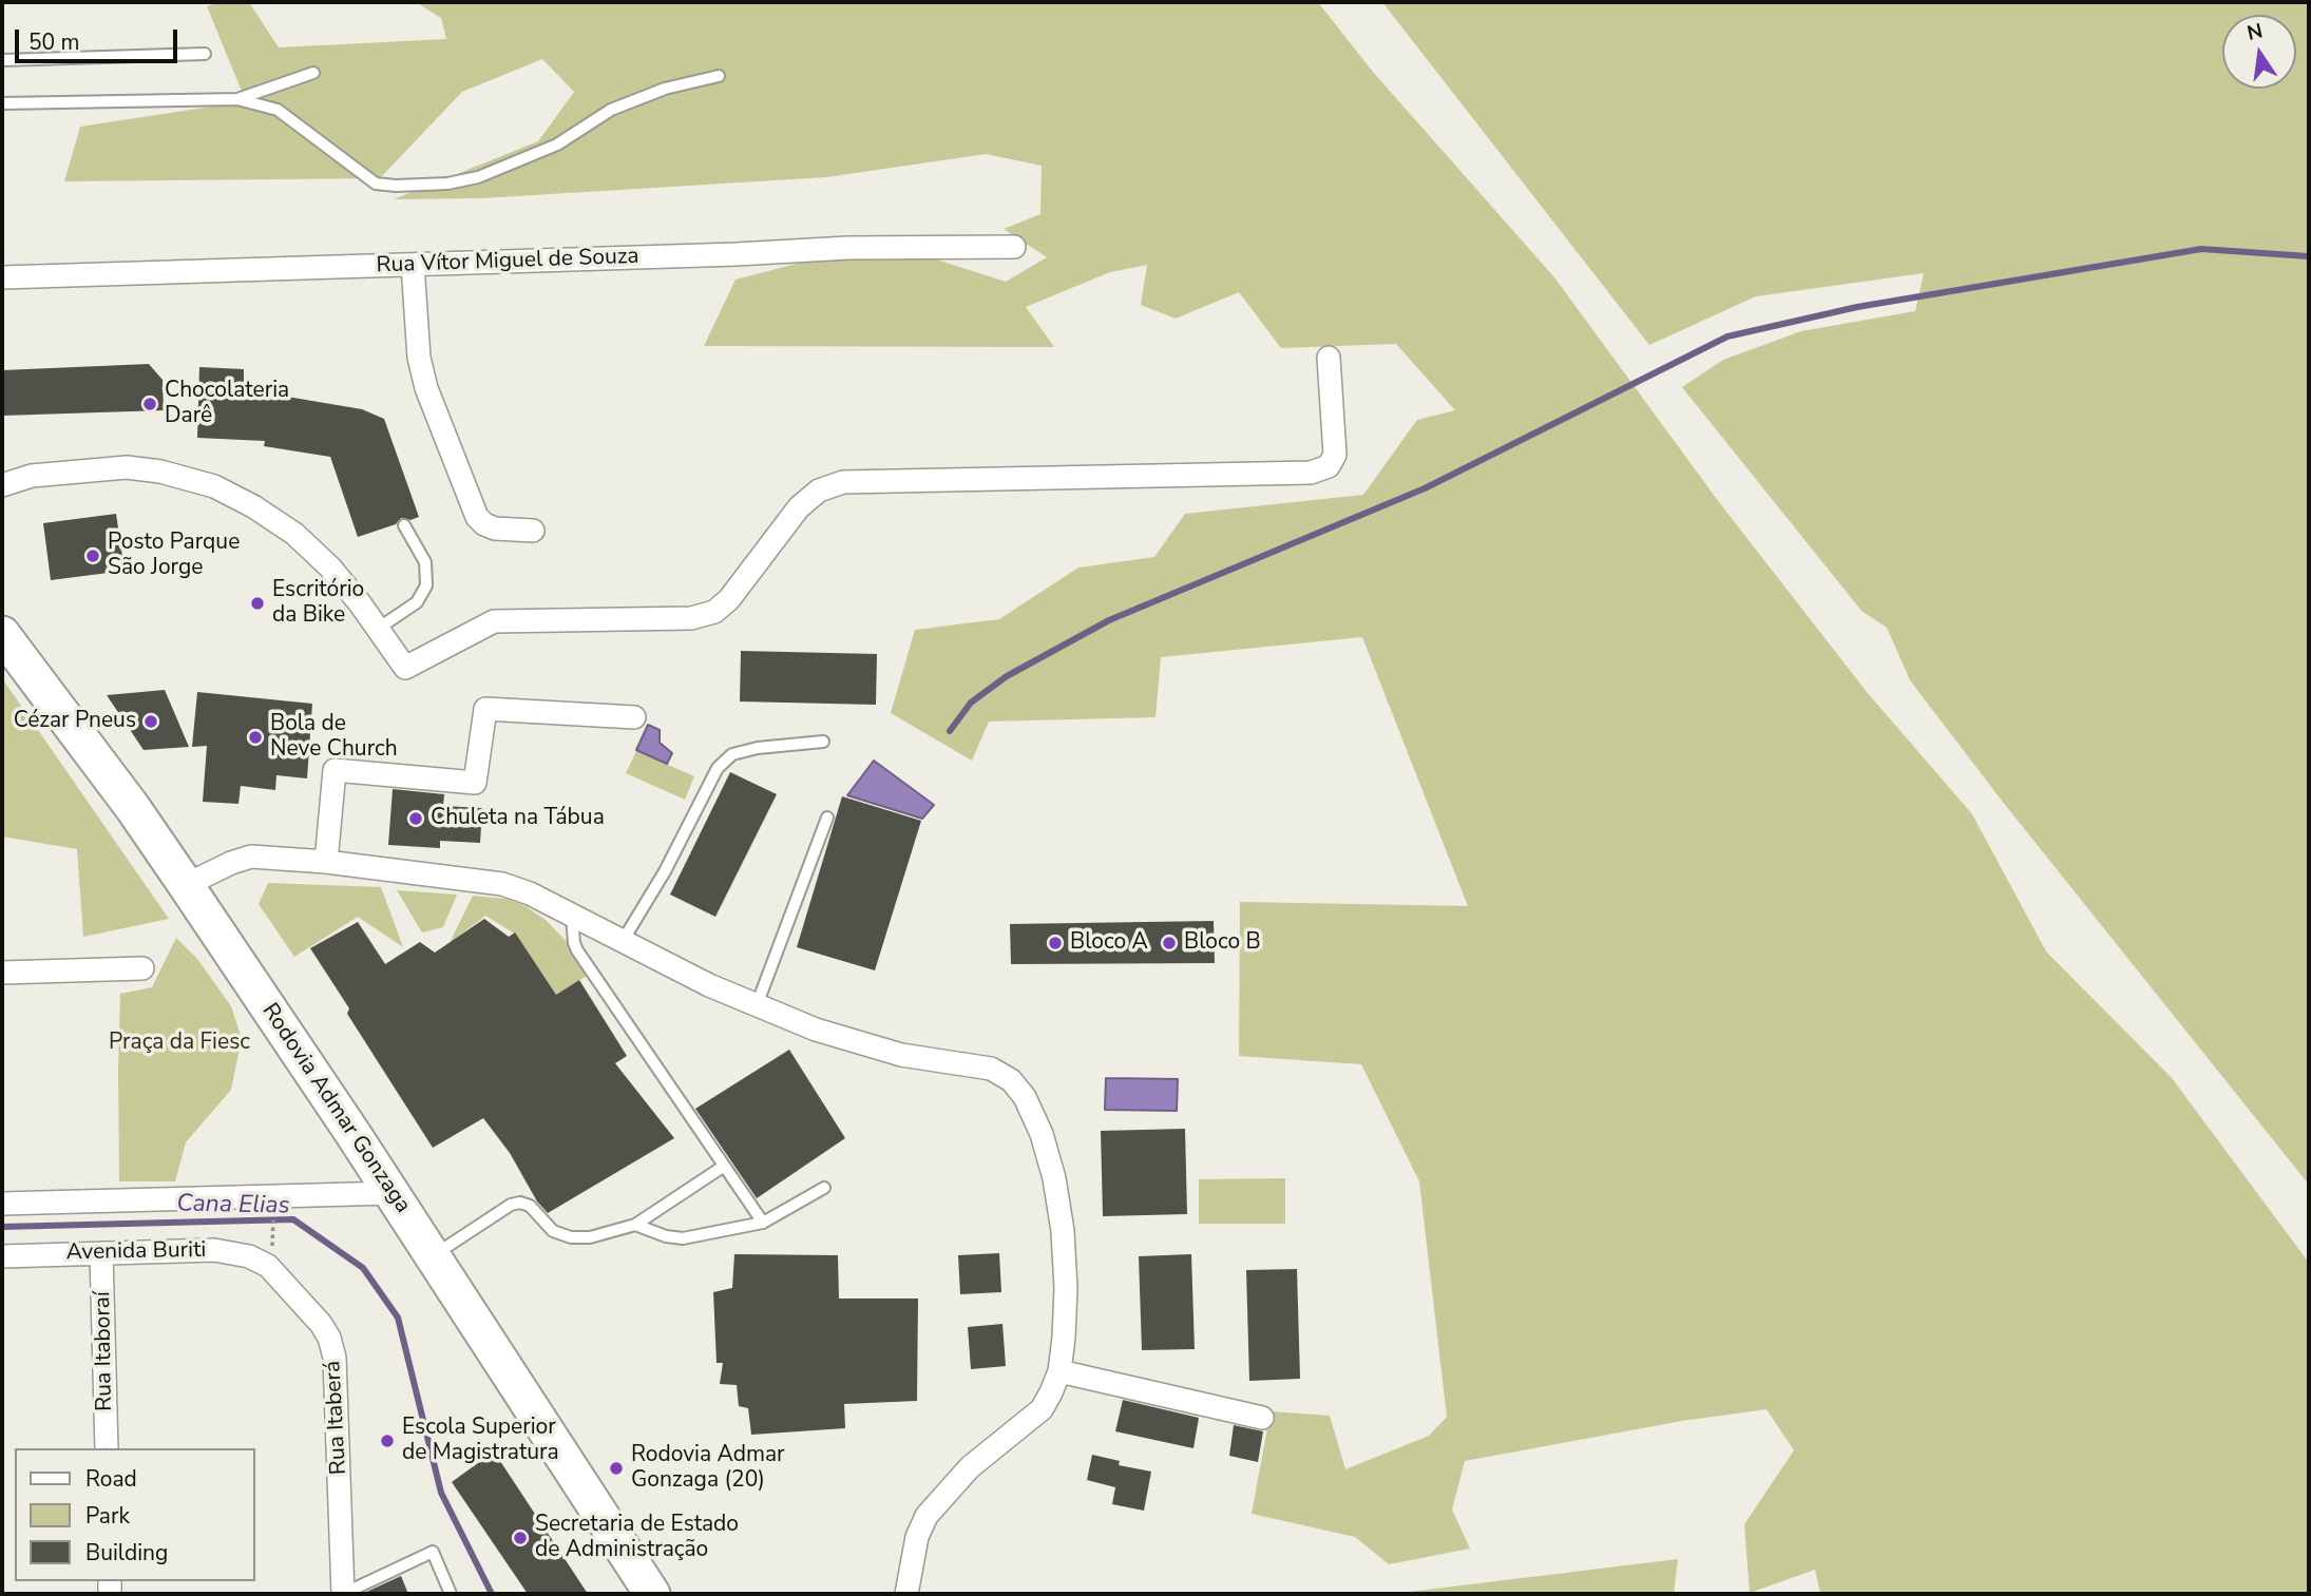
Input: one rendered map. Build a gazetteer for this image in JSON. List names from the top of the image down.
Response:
{
  "streets": {
    "main road": ["Rodovia Admar Gonzaga"],
    "street": [
      "Rua Vítor Miguel de Souza",
      "Avenida Buriti",
      "Rua Itaboraí",
      "Rua Itaberá"
    ]
  },
  "crossings": [
    ["Avenida Buriti", "Rua Itaboraí"],
    ["Avenida Buriti", "Rua Itaberá"]
  ],
  "water": ["Cana Elias"],
  "parks": ["Praça da Fiesc"],
  "places": [
    "Chocolateria Darê",
    "Posto Parque São Jorge",
    "Escritório da Bike",
    "Cézar Pneus",
    "Bola de Neve Church",
    "Chuleta na Tábua",
    "Bloco A",
    "Bloco B",
    "Escola Superior de Magistratura",
    "Rodovia Admar Gonzaga (20)",
    "Secretaria de Estado de Administração"
  ],
  "legend": ["Road", "Park", "Building"],
  "scale_bar": "50 m",
  "north": "top"
}
